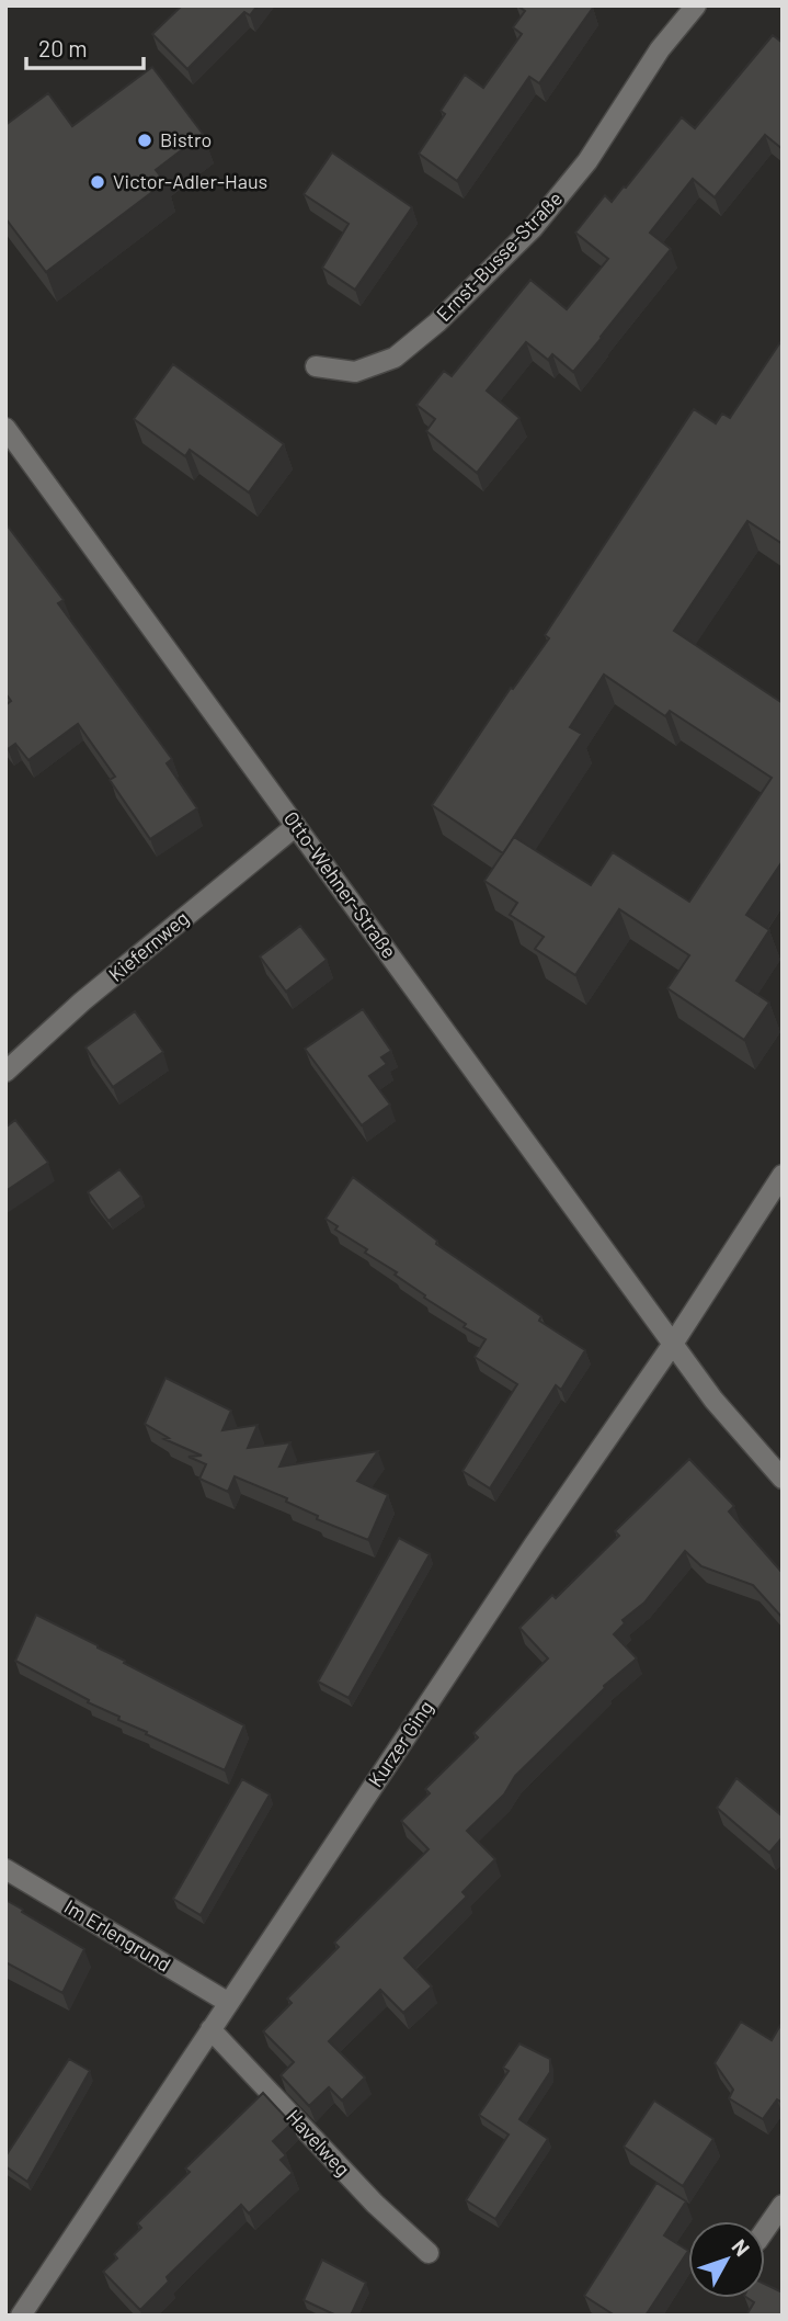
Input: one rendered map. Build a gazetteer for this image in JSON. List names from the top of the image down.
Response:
{
  "streets": {
    "street": [
      "Ernst-Busse-Straße",
      "Otto-Wehner-Straße",
      "Kiefernweg",
      "Kurzer Ging",
      "Im Erlengrund",
      "Havelweg"
    ]
  },
  "crossings": [
    ["Otto-Wehner-Straße", "Kiefernweg"],
    ["Otto-Wehner-Straße", "Kurzer Ging"],
    ["Kurzer Ging", "Im Erlengrund"],
    ["Kurzer Ging", "Havelweg"]
  ],
  "places": ["Bistro", "Victor-Adler-Haus"],
  "scale_bar": "20 m",
  "north": "top right"
}
